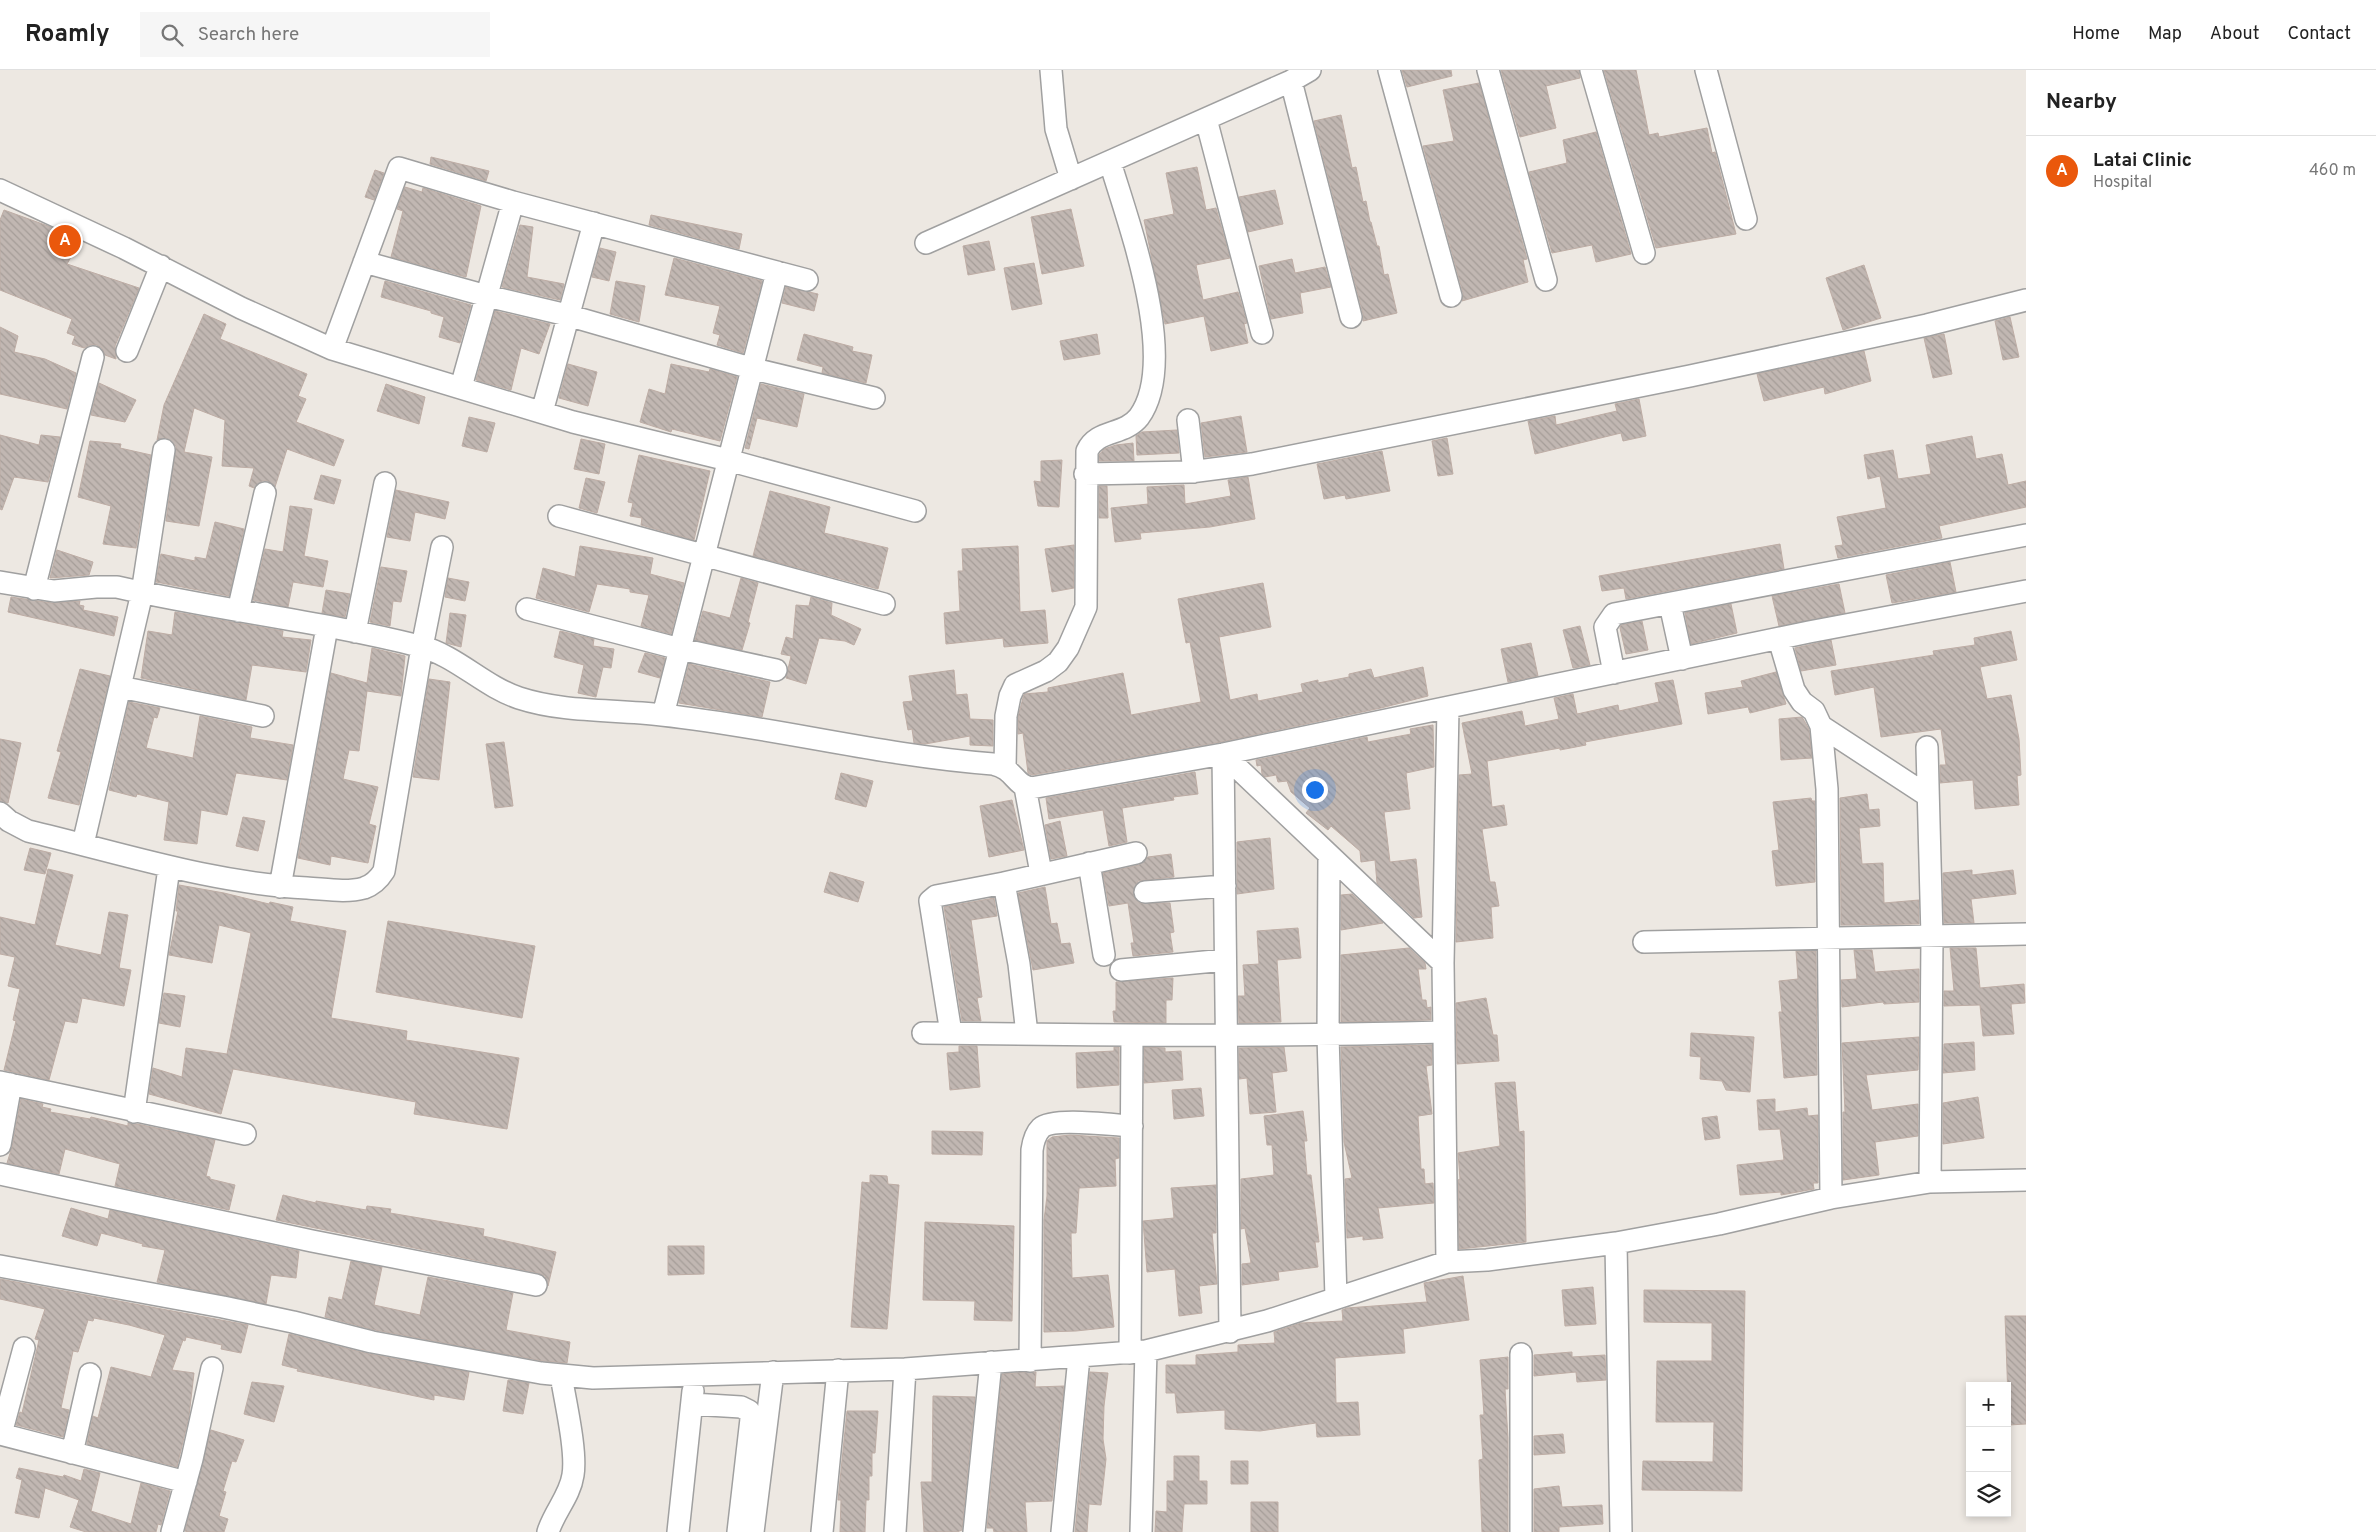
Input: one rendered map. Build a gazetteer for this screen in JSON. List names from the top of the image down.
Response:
{
  "page": {
    "header": "Roamly",
    "search": "Search here",
    "nav": [
      "Home",
      "Map",
      "About",
      "Contact"
    ],
    "heading": "Nearby",
    "list": [
      {
        "mark": "A",
        "name": "Latai Clinic",
        "note": "Hospital",
        "value": "460 m"
      }
    ],
    "pins": "A",
    "map_buttons": ["+", "−"]
  }
}
